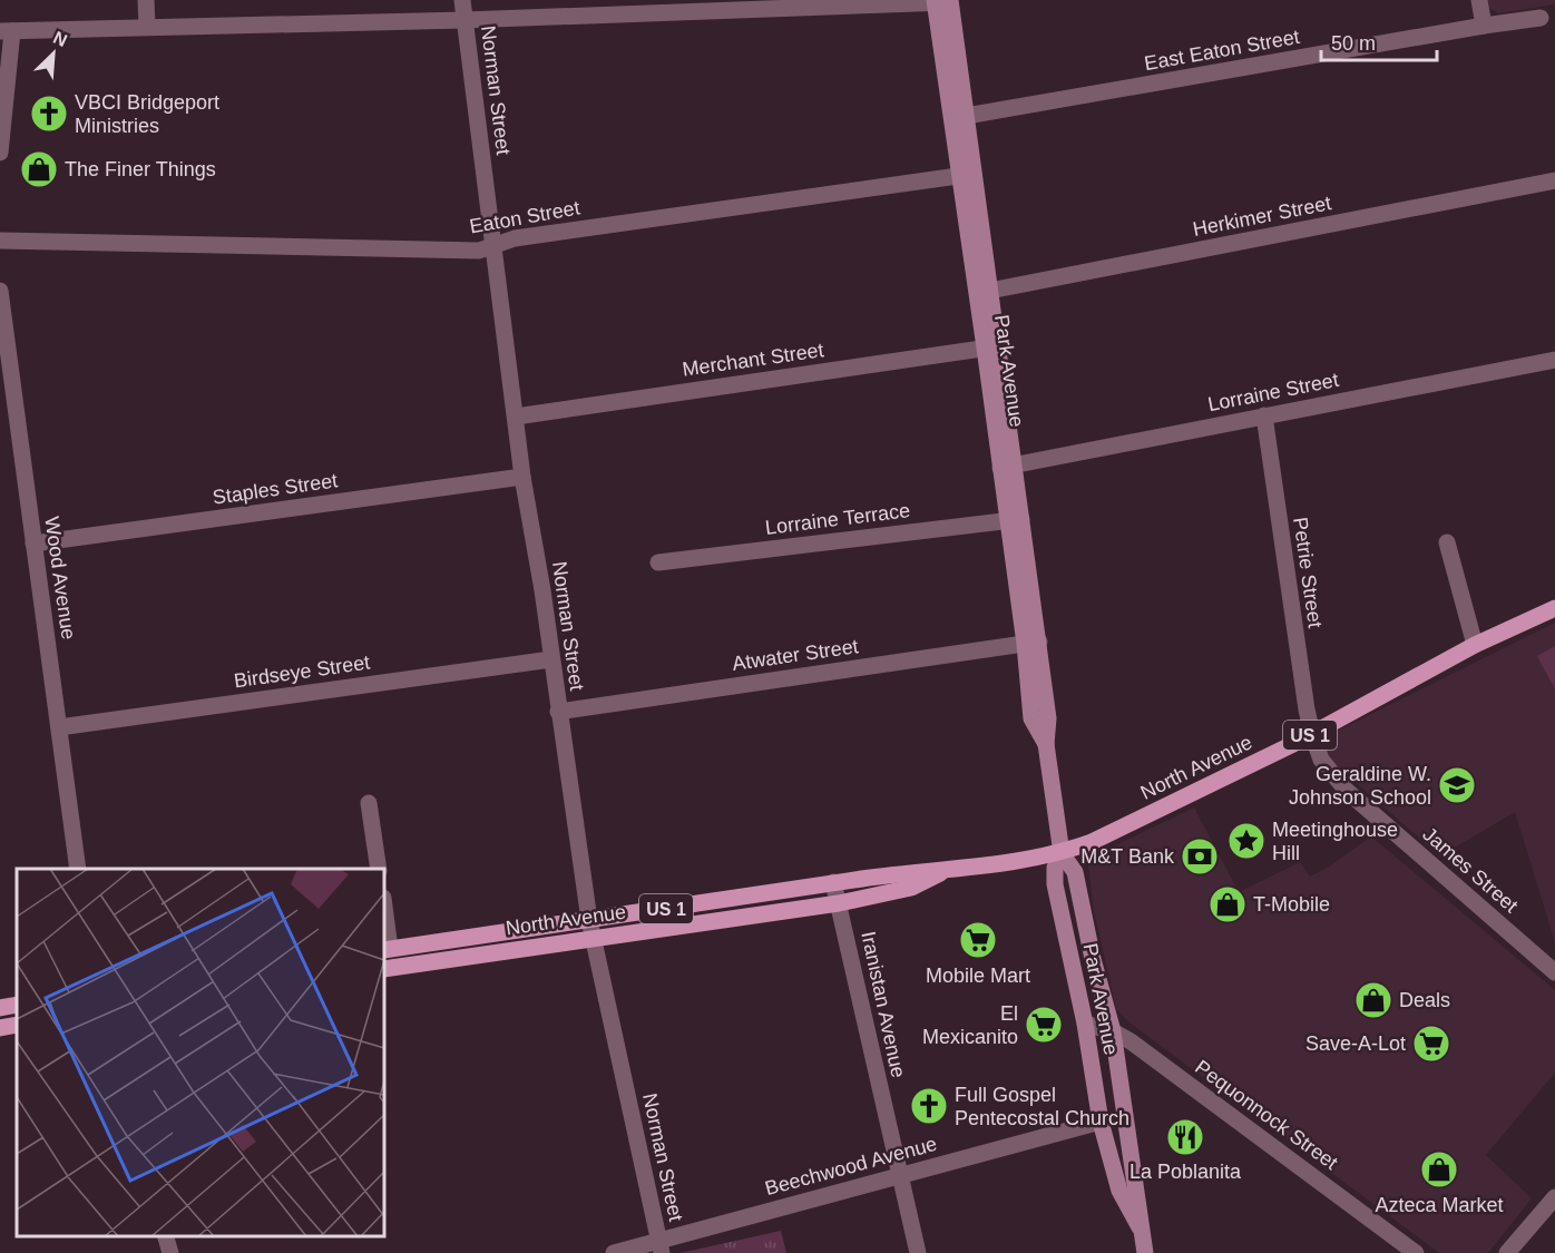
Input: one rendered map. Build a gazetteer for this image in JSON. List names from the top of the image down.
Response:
{
  "streets": {
    "main road": ["Park Avenue", "US 1", "North Avenue"],
    "street": [
      "East Eaton Street",
      "Norman Street",
      "Herkimer Street",
      "Eaton Street",
      "Merchant Street",
      "Lorraine Street",
      "Staples Street",
      "Lorraine Terrace",
      "Petrie Street",
      "Wood Avenue",
      "Atwater Street",
      "Birdseye Street",
      "James Street",
      "Iranistan Avenue",
      "Pequonnock Street",
      "Beechwood Avenue"
    ]
  },
  "crossings": [
    ["East Eaton Street", "Park Avenue"],
    ["Norman Street", "Eaton Street"],
    ["Norman Street", "Merchant Street"],
    ["Norman Street", "Staples Street"],
    ["Norman Street", "Atwater Street"],
    ["Norman Street", "Birdseye Street"],
    ["Norman Street", "North Avenue"],
    ["Norman Street", "Beechwood Avenue"],
    ["Herkimer Street", "Park Avenue"],
    ["Eaton Street", "Park Avenue"],
    ["Merchant Street", "Park Avenue"],
    ["Park Avenue", "Lorraine Street"],
    ["Park Avenue", "Lorraine Terrace"],
    ["Park Avenue", "Atwater Street"],
    ["Park Avenue", "North Avenue"],
    ["Park Avenue", "Pequonnock Street"],
    ["Park Avenue", "Beechwood Avenue"],
    ["Lorraine Street", "Petrie Street"],
    ["Staples Street", "Wood Avenue"],
    ["Petrie Street", "North Avenue"],
    ["Petrie Street", "James Street"],
    ["Wood Avenue", "Birdseye Street"],
    ["North Avenue", "James Street"],
    ["North Avenue", "Iranistan Avenue"],
    ["Iranistan Avenue", "Beechwood Avenue"]
  ],
  "places": {
    "church": ["VBCI Bridgeport Ministries", "Full Gospel Pentecostal Church"],
    "shop": [
      "The Finer Things",
      "T-Mobile",
      "Deals",
      "Azteca Market"
    ],
    "school or university": ["Geraldine W. Johnson School"],
    "place": ["Meetinghouse Hill"],
    "bank": ["M&T Bank"],
    "supermarket": ["Mobile Mart", "El Mexicanito", "Save-A-Lot"],
    "restaurant": ["La Poblanita"]
  },
  "scale_bar": "50 m",
  "north": "top right"
}
